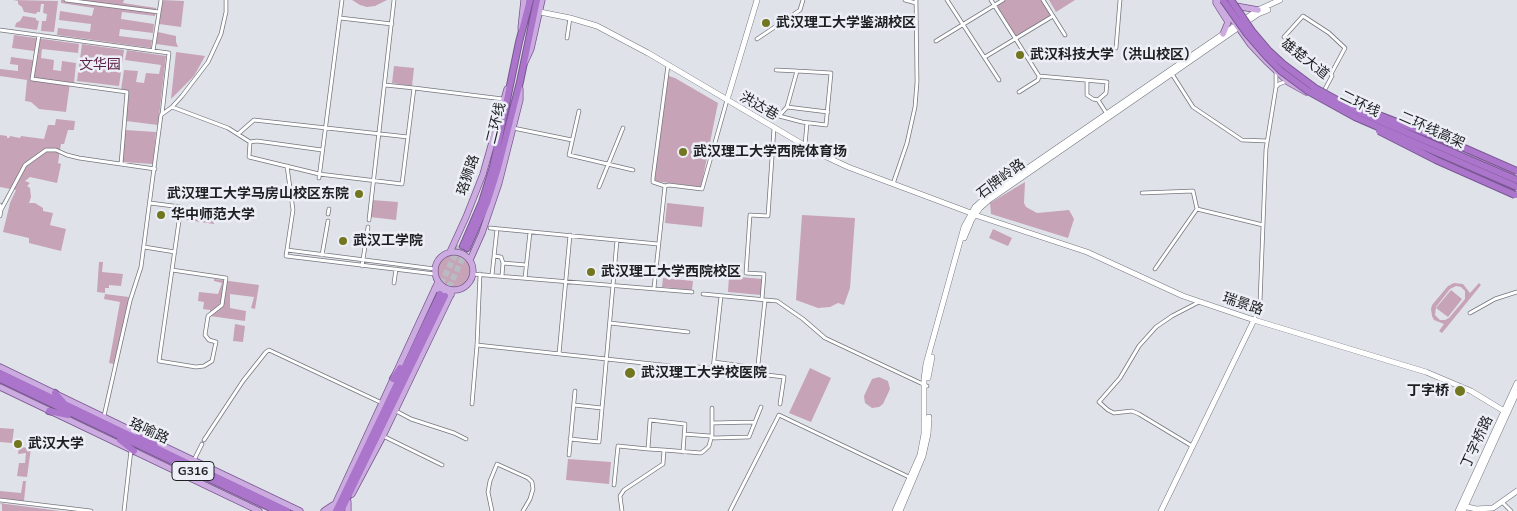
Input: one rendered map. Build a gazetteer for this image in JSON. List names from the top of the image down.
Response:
{
  "streets": {
    "highway": [
      "二环线",
      "二环线高架",
      "珞喻路",
      "G316"
    ],
    "main road": ["雄楚大道", "珞狮路"],
    "street": [
      "洪达巷",
      "石牌岭路",
      "瑞景路",
      "丁字桥路"
    ]
  },
  "crossings": [
    ["雄楚大道", "二环线高架"],
    ["雄楚大道", "石牌岭路"],
    ["二环线", "珞狮路"],
    ["洪达巷", "石牌岭路"],
    ["洪达巷", "瑞景路"],
    ["二环线高架", "石牌岭路"],
    ["石牌岭路", "瑞景路"],
    ["瑞景路", "丁字桥路"]
  ],
  "parks": ["文华园"],
  "places": [
    "武汉理工大学鉴湖校区",
    "武汉科技大学（洪山校区）",
    "武汉理工大学西院体育场",
    "武汉理工大学马房山校区东院",
    "华中师范大学",
    "武汉工学院",
    "武汉理工大学西院校区",
    "武汉理工大学校医院",
    "丁字桥",
    "武汉大学"
  ]
}
